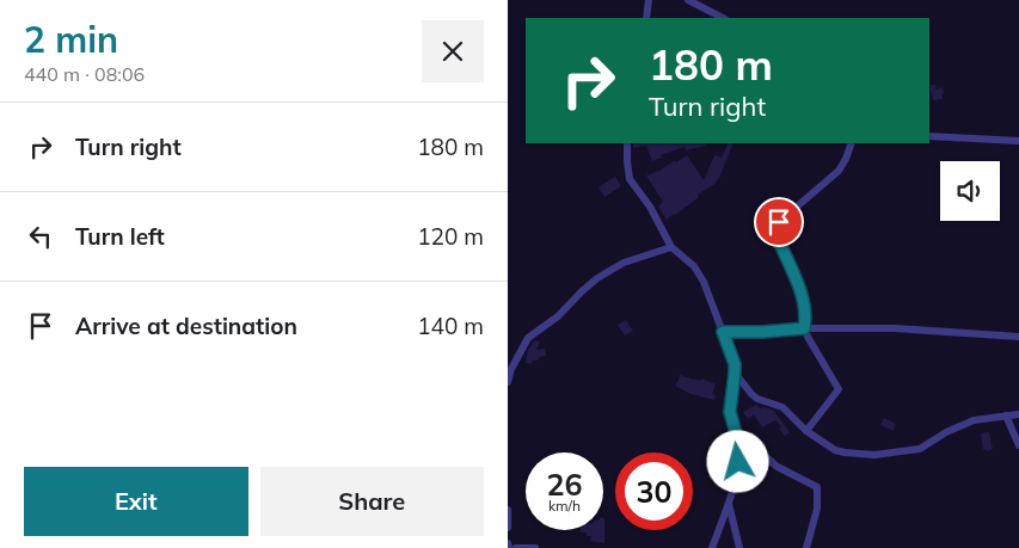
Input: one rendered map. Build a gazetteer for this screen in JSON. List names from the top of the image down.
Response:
{
  "page": {
    "heading": ["2 min", "440 m · 08:06"],
    "turn": ["180 m", "Turn right"],
    "list": [
      {
        "name": "Turn right",
        "value": "180 m"
      },
      {
        "name": "Turn left",
        "value": "120 m"
      },
      {
        "name": "Arrive at destination",
        "value": "140 m"
      }
    ],
    "speed": "26 km/h",
    "limit": "30",
    "buttons": ["Exit", "Share"]
  }
}
